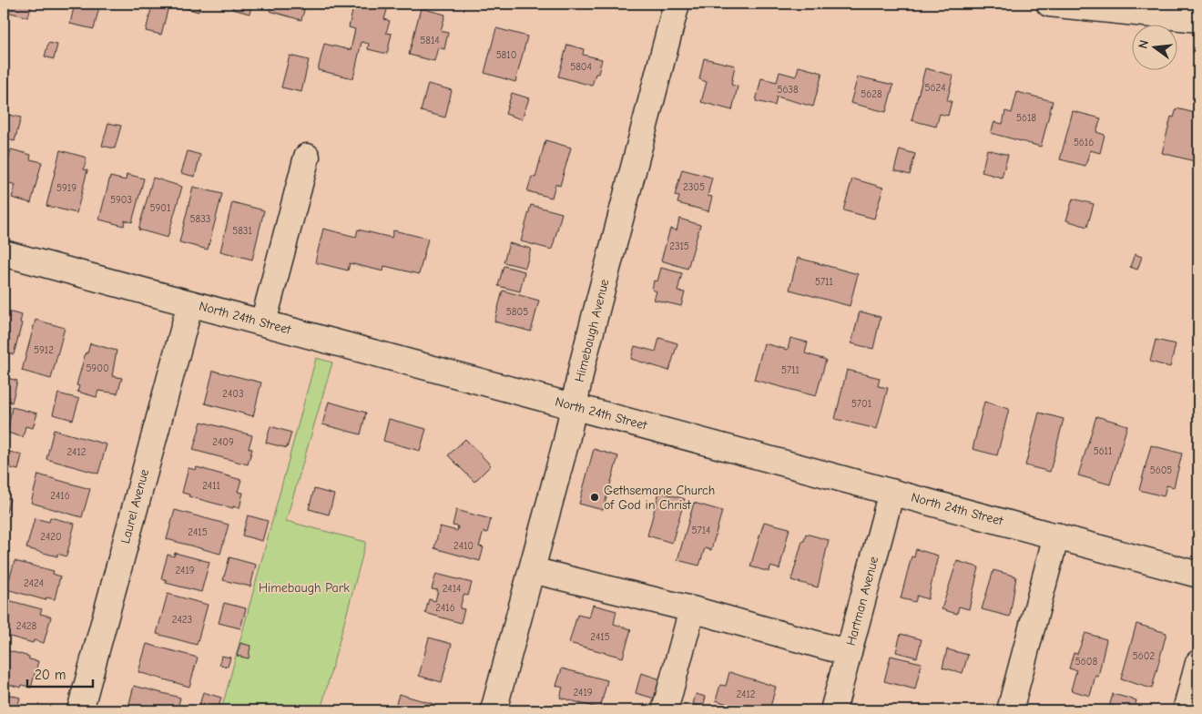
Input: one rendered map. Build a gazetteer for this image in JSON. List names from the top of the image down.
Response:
{
  "streets": {
    "street": [
      "North 24th Street",
      "Himebaugh Avenue",
      "Laurel Avenue",
      "Hartman Avenue"
    ]
  },
  "crossings": [
    ["North 24th Street", "Himebaugh Avenue"],
    ["North 24th Street", "Laurel Avenue"],
    ["North 24th Street", "Hartman Avenue"]
  ],
  "parks": ["Himebaugh Park"],
  "places": ["Gethsemane Church of God in Christ"],
  "house_numbers": [
    "5814",
    "5810",
    "5804",
    "5624",
    "5638",
    "5628",
    "5618",
    "5616",
    "2305",
    "5919",
    "5903",
    "5901",
    "5833",
    "5831",
    "2315",
    "5711",
    "5805",
    "5912",
    "5900",
    "5711",
    "2403",
    "5701",
    "2409",
    "5611",
    "2412",
    "5605",
    "2411",
    "2416",
    "5714",
    "2415",
    "2420",
    "2410",
    "2419",
    "2424",
    "2414",
    "2416",
    "2423",
    "2428",
    "2415",
    "5602",
    "5608",
    "2419",
    "2412"
  ],
  "scale_bar": "20 m",
  "north": "left"
}
